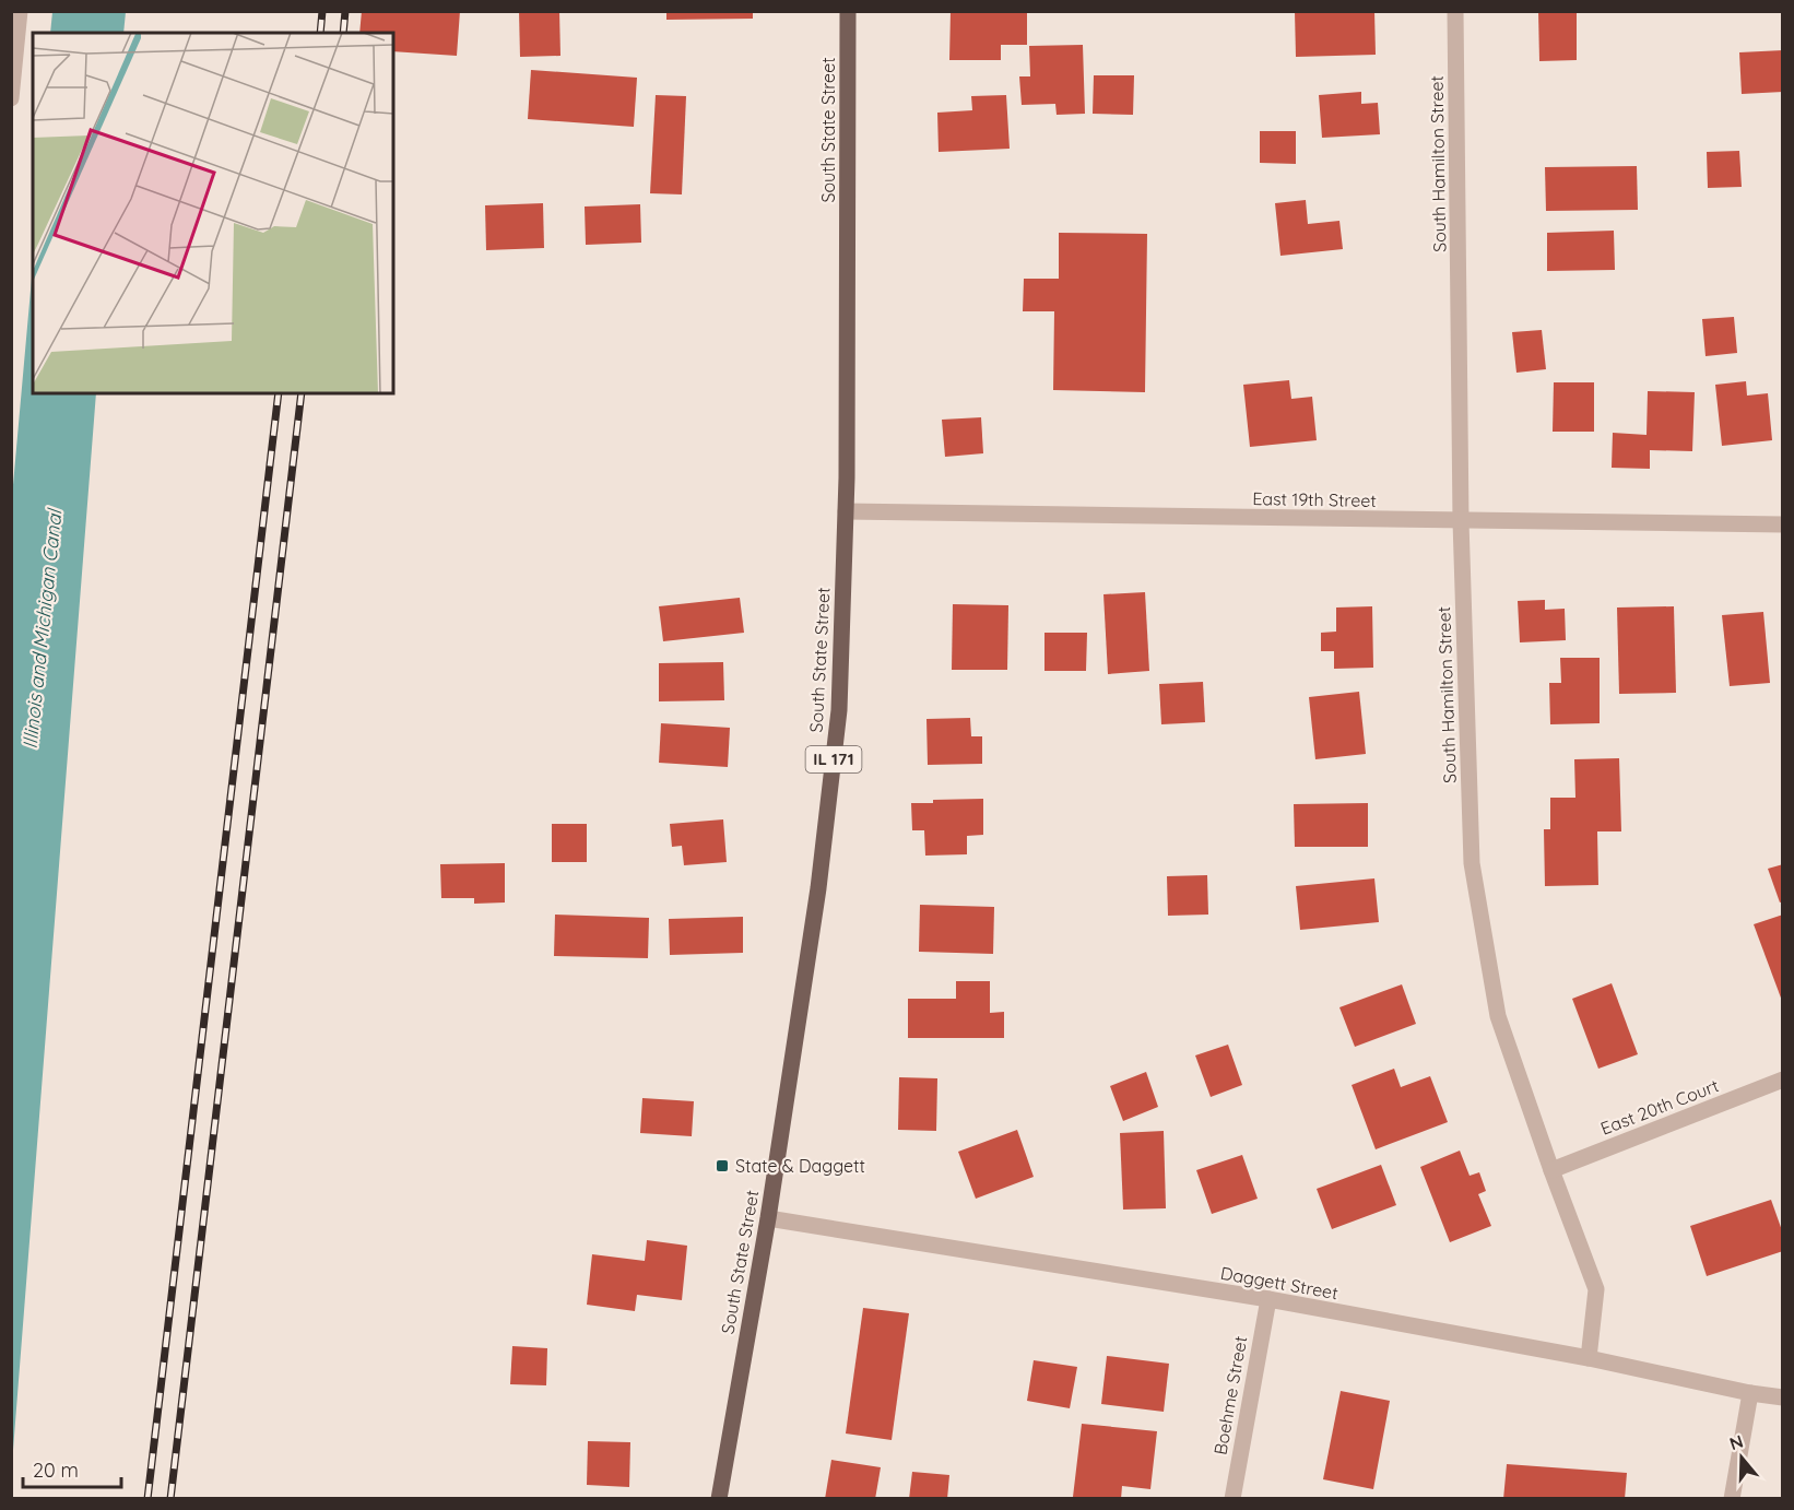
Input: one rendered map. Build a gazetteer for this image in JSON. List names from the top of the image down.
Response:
{
  "streets": {
    "main road": ["South State Street", "IL 171"],
    "street": [
      "South Hamilton Street",
      "East 19th Street",
      "East 20th Court",
      "Daggett Street",
      "Boehme Street"
    ]
  },
  "crossings": [
    ["South State Street", "East 19th Street"],
    ["South State Street", "Daggett Street"],
    ["South Hamilton Street", "East 19th Street"],
    ["South Hamilton Street", "East 20th Court"],
    ["South Hamilton Street", "Daggett Street"],
    ["Daggett Street", "Boehme Street"]
  ],
  "water": ["Illinois and Michigan Canal"],
  "places": {
    "transit": ["State & Daggett"]
  },
  "scale_bar": "20 m",
  "north": "top"
}
